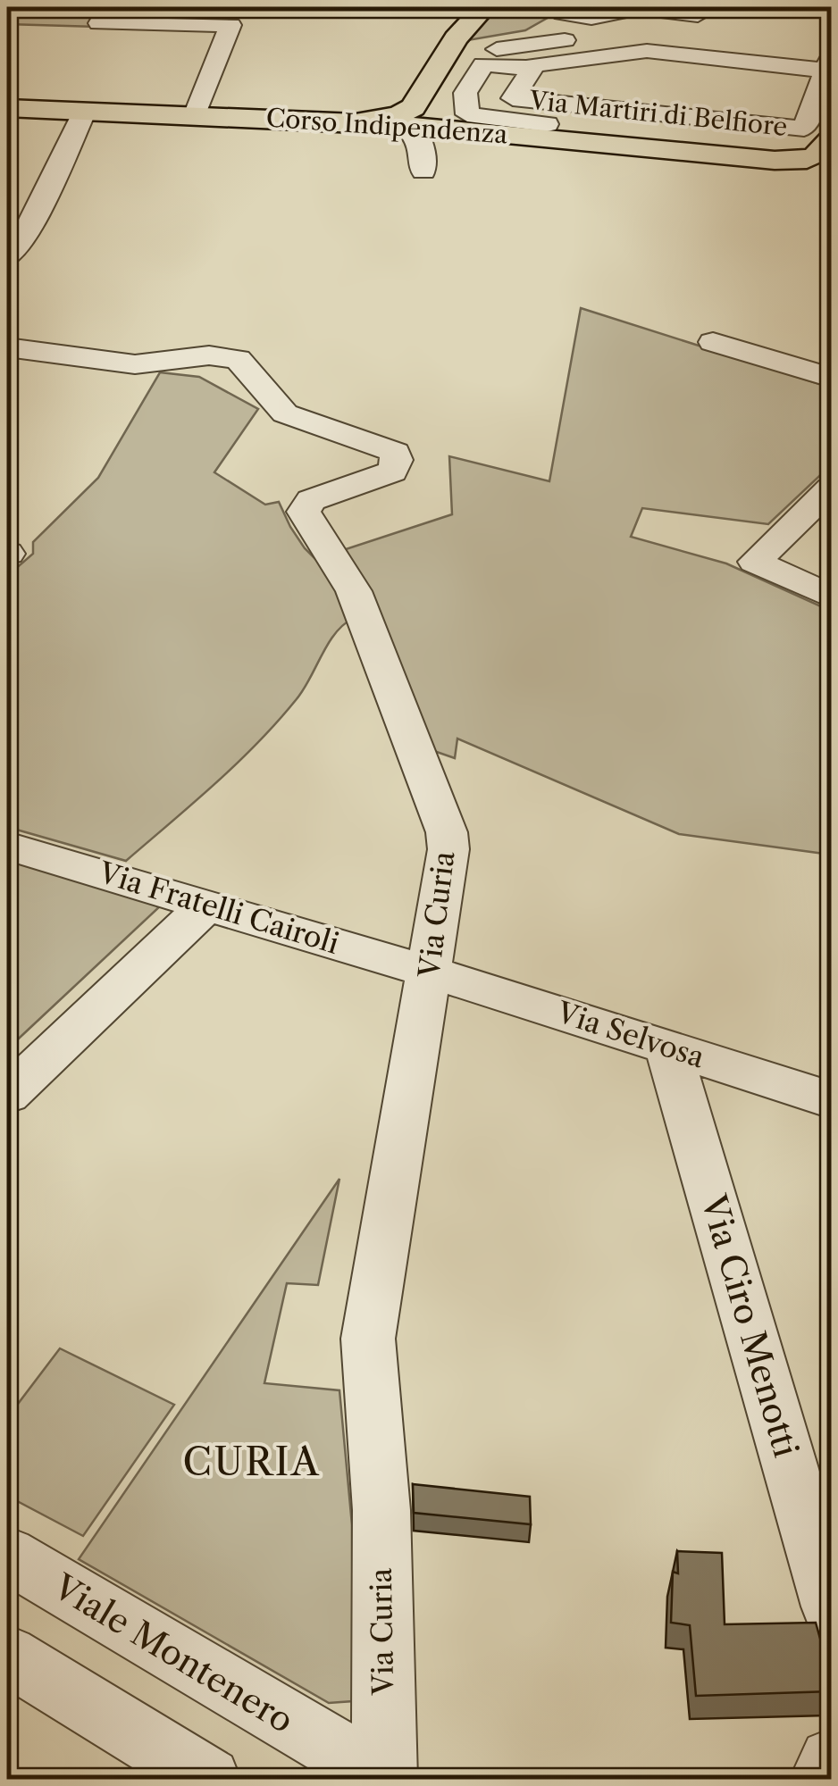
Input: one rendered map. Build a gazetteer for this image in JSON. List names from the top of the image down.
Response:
{
  "streets": {
    "main road": ["Corso Indipendenza"],
    "street": [
      "Via Martiri di Belfiore",
      "Via Fratelli Cairoli",
      "Via Curia",
      "Via Selvosa",
      "Via Ciro Menotti",
      "Viale Montenero"
    ]
  },
  "crossings": [
    ["Via Martiri di Belfiore", "Corso Indipendenza"],
    ["Via Fratelli Cairoli", "Via Curia"],
    ["Via Fratelli Cairoli", "Via Selvosa"],
    ["Via Curia", "Via Selvosa"],
    ["Via Curia", "Viale Montenero"],
    ["Via Selvosa", "Via Ciro Menotti"]
  ],
  "districts": ["CURIA"]
}
